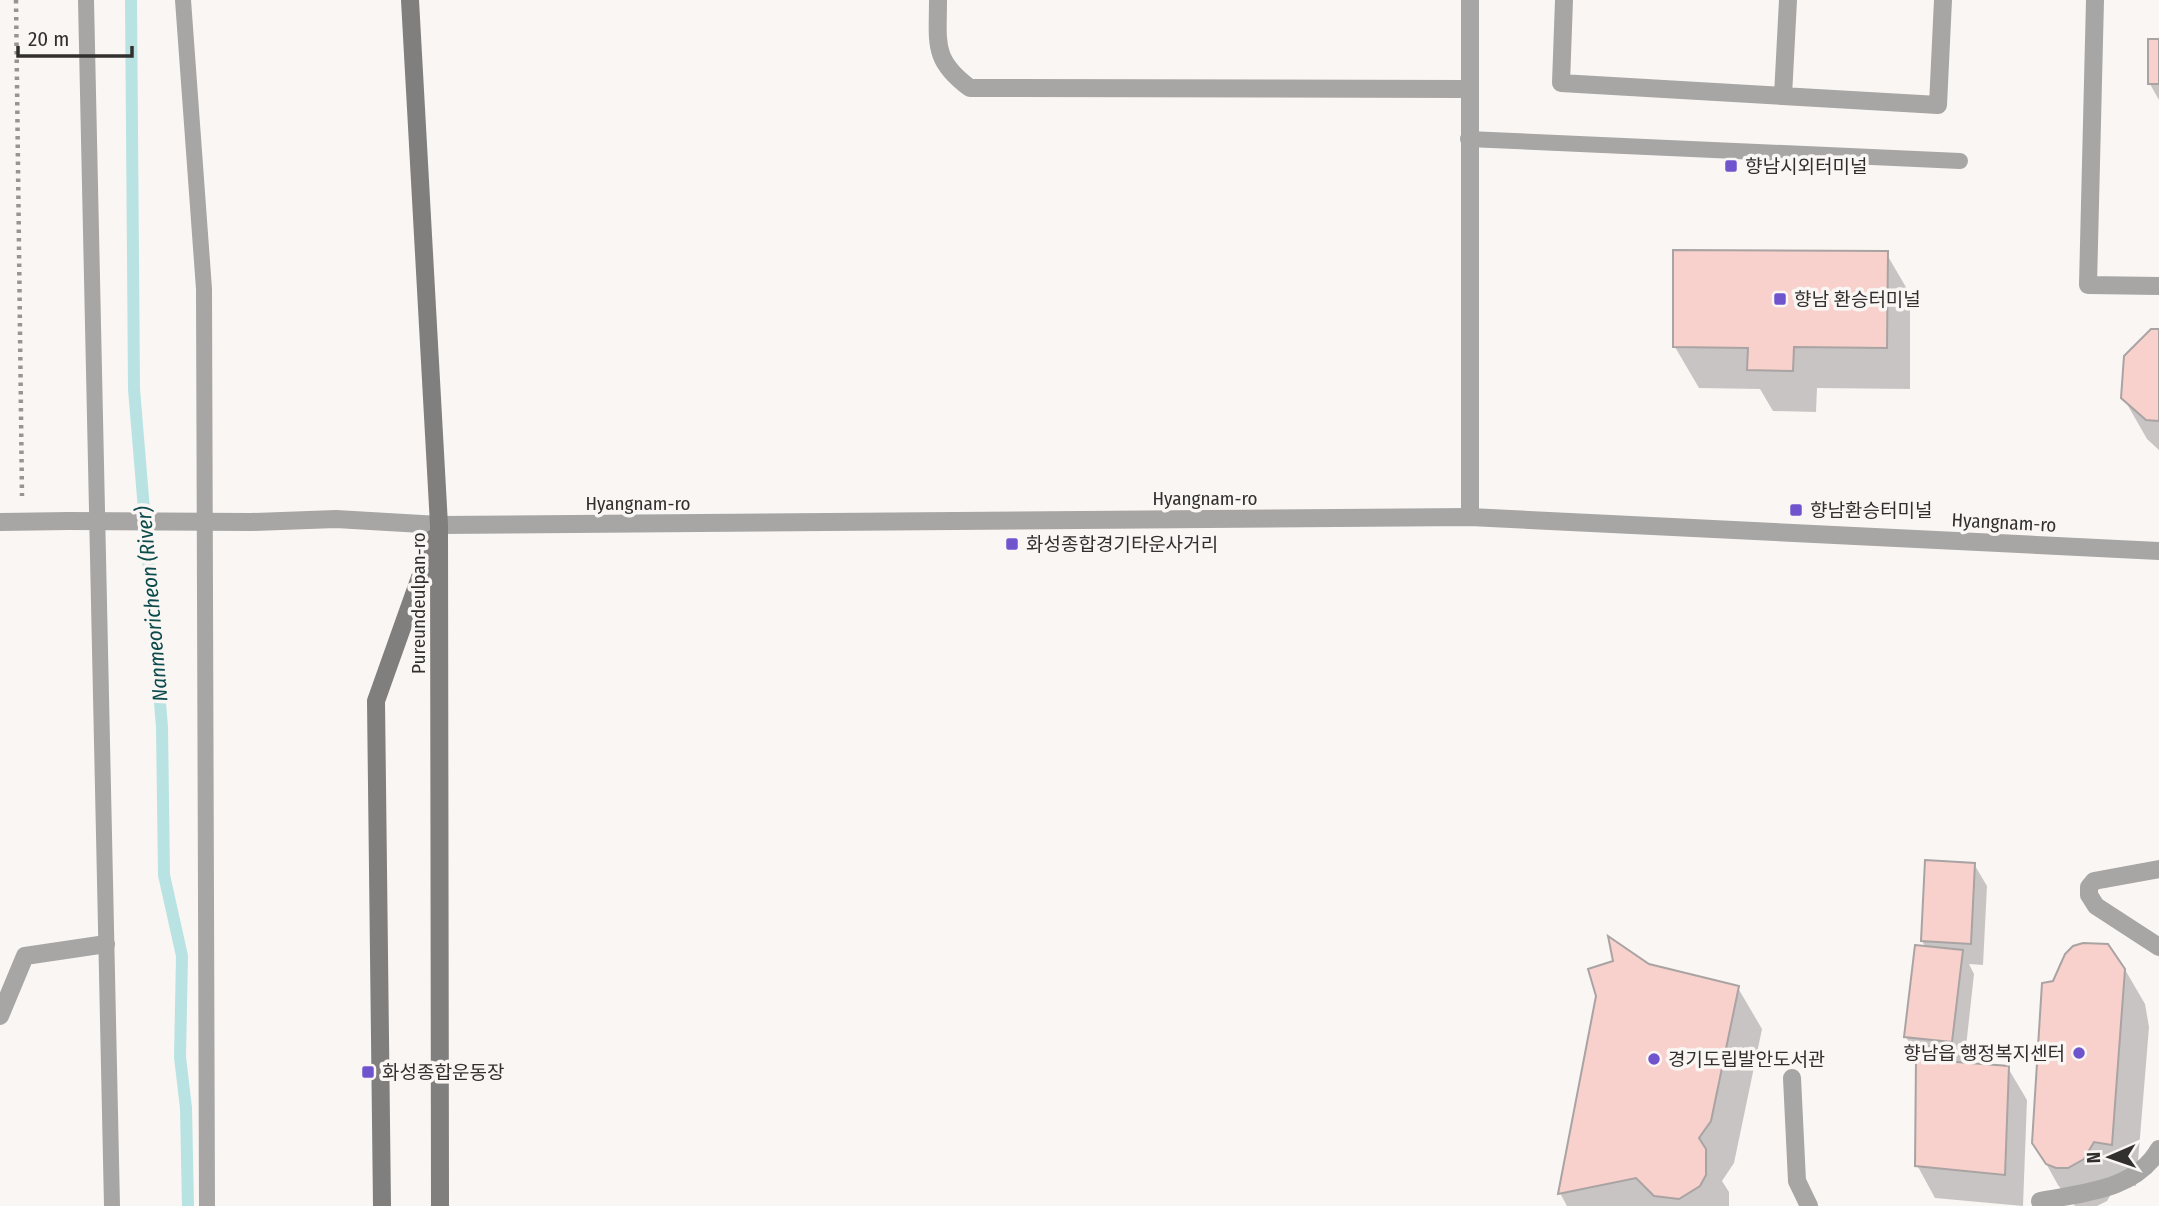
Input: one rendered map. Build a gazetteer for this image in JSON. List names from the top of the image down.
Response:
{
  "streets": {
    "main road": ["Pureundeulpan-ro"],
    "street": ["Hyangnam-ro"]
  },
  "crossings": [
    ["Hyangnam-ro", "Pureundeulpan-ro"]
  ],
  "water": ["Nanmeoricheon (River)"],
  "places": {
    "transit": [
      "향남시외터미널",
      "향남 환승터미널",
      "향남환승터미널",
      "화성종합경기타운사거리",
      "화성종합운동장"
    ],
    "other": ["향남읍 행정복지센터", "경기도립발안도서관"]
  },
  "scale_bar": "20 m",
  "north": "left"
}
